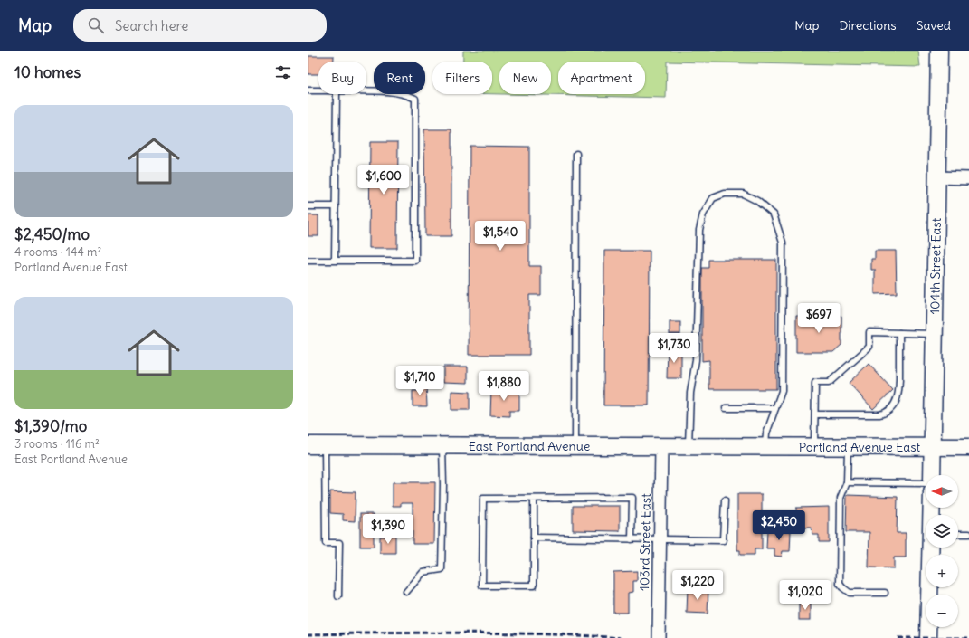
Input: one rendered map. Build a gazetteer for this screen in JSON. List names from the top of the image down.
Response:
{
  "streets": {
    "main road": ["104th Street East", "East Portland Avenue", "Portland Avenue East"],
    "street": ["103rd Street East"]
  },
  "crossings": [
    ["104th Street East", "Portland Avenue East"],
    ["East Portland Avenue", "Portland Avenue East"],
    ["East Portland Avenue", "103rd Street East"]
  ],
  "north": "left",
  "page": {
    "header": "Map",
    "search": "Search here",
    "nav": ["Map", "Directions", "Saved"],
    "heading": "10 homes",
    "chip": [
      "Buy",
      "Rent",
      "Filters",
      "New",
      "Apartment"
    ],
    "list": [
      {
        "name": "$2,450/mo",
        "note": "4 rooms · 144 m² · Portland Avenue East"
      },
      {
        "name": "$1,390/mo",
        "note": "3 rooms · 116 m² · East Portland Avenue"
      }
    ],
    "price": [
      "$1,600",
      "$1,540",
      "$697",
      "$1,730",
      "$1,710",
      "$1,880",
      "$2,450",
      "$1,390",
      "$1,220",
      "$1,020"
    ],
    "map_buttons": ["+", "−"]
  }
}
